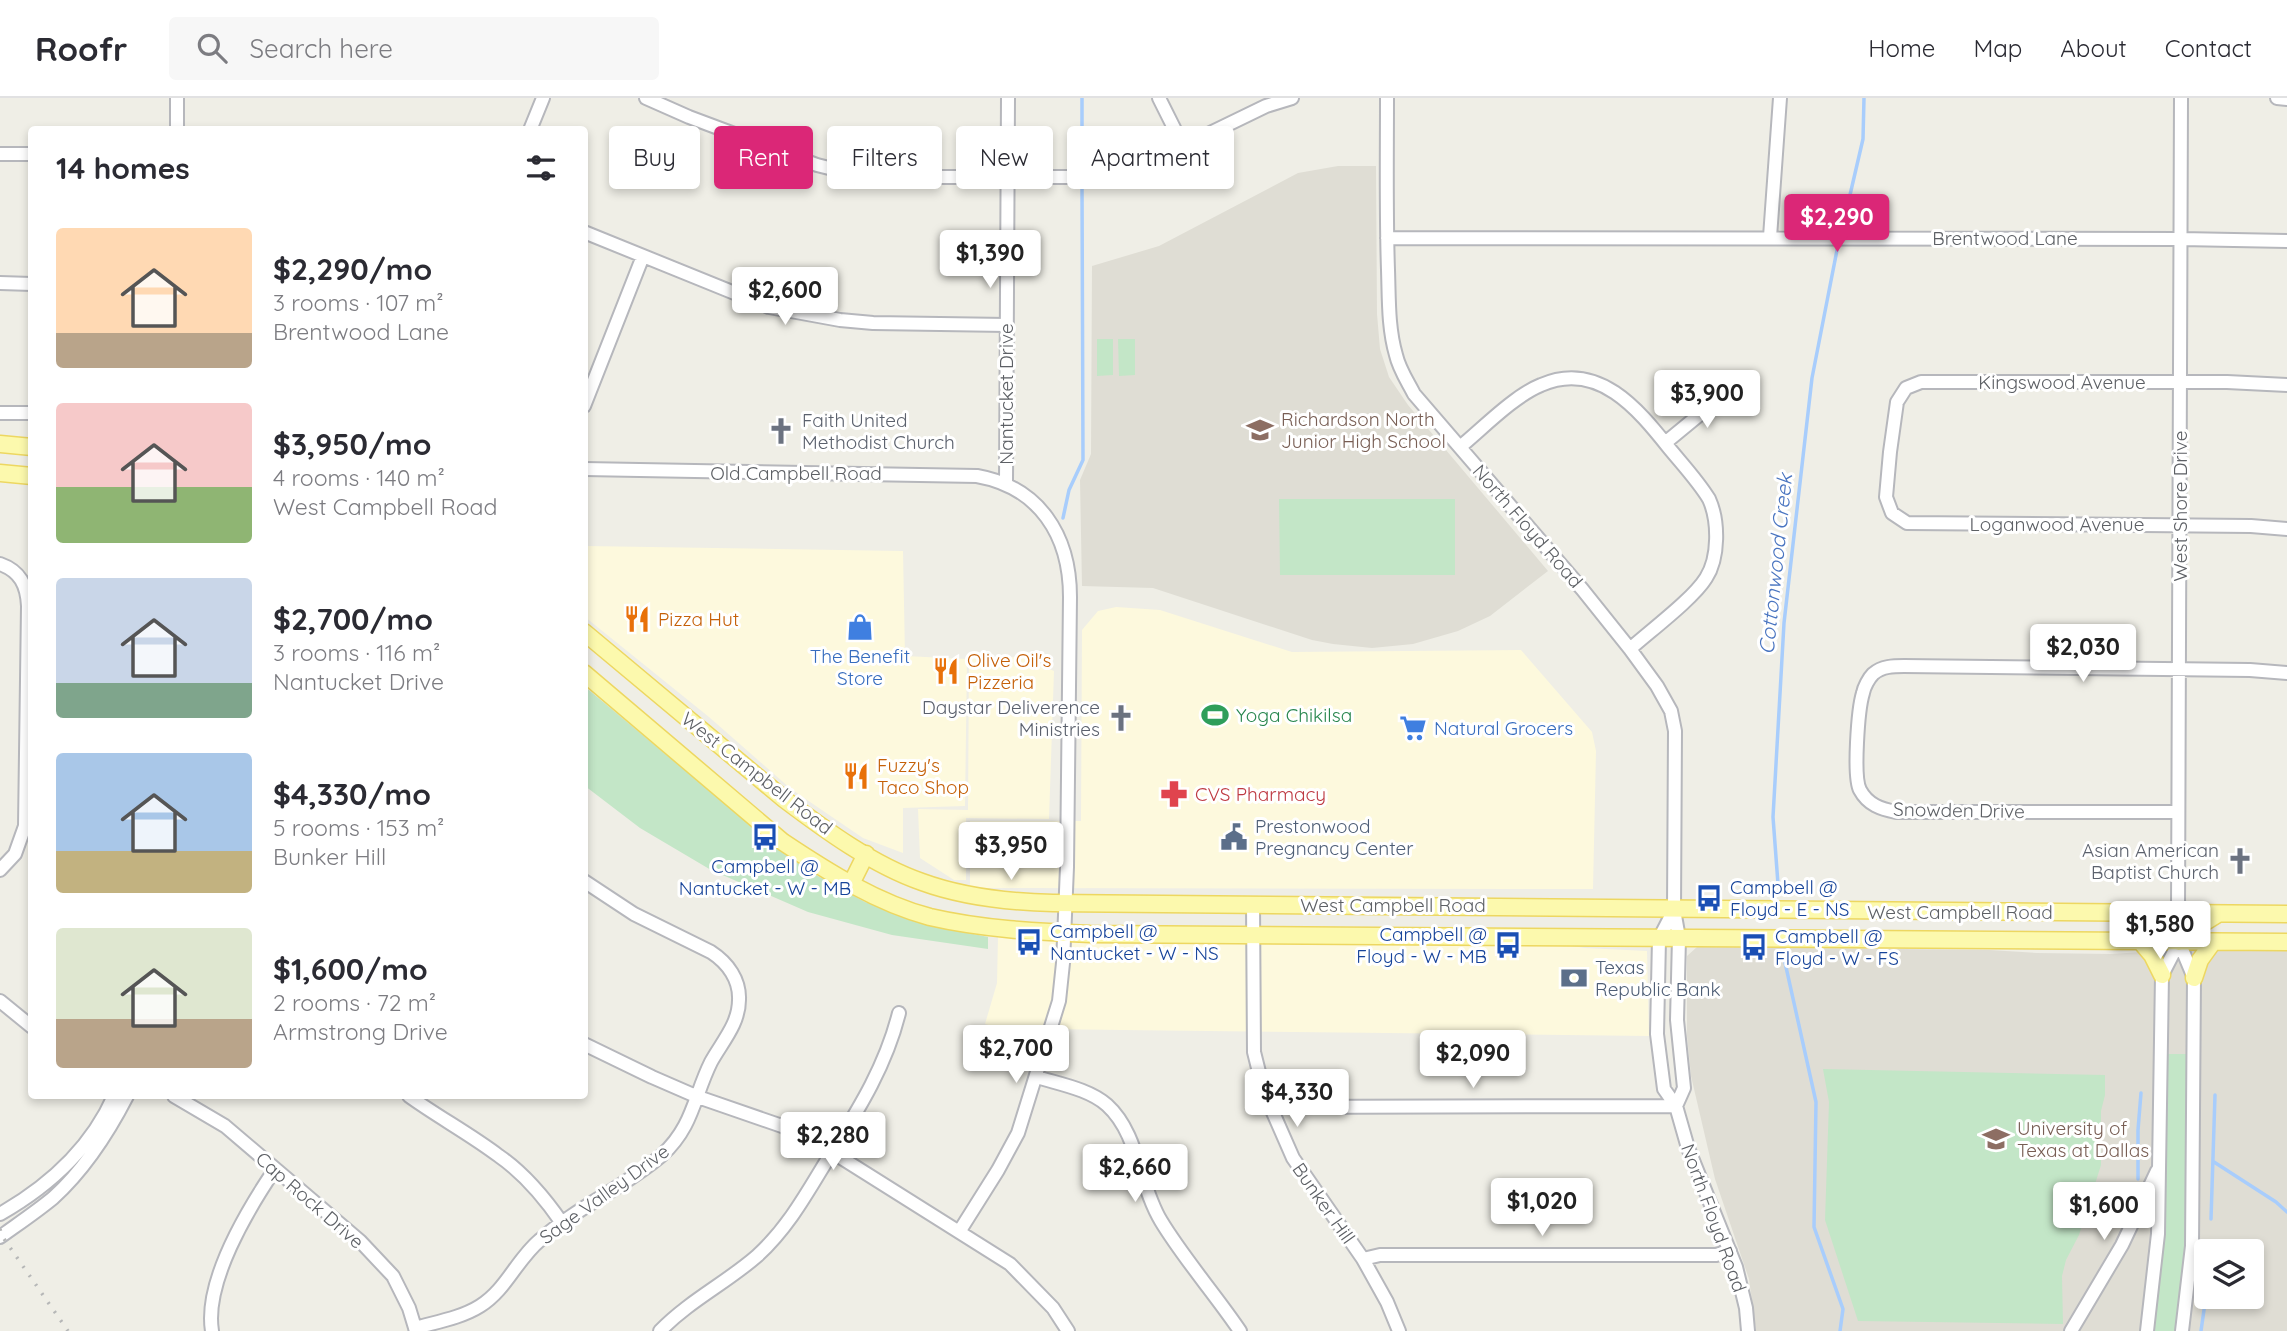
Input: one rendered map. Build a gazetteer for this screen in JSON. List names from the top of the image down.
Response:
{
  "streets": {
    "main road": ["West Campbell Road"],
    "street": [
      "Brentwood Lane",
      "Kingswood Avenue",
      "Nantucket Drive",
      "Old Campbell Road",
      "West Shore Drive",
      "Loganwood Avenue",
      "North Floyd Road",
      "Snowden Drive",
      "Sage Valley Drive",
      "Cap Rock Drive",
      "Bunker Hill"
    ]
  },
  "crossings": [
    ["Brentwood Lane", "West Shore Drive"],
    ["Brentwood Lane", "North Floyd Road"],
    ["Kingswood Avenue", "West Shore Drive"],
    ["Kingswood Avenue", "Loganwood Avenue"],
    ["Nantucket Drive", "Old Campbell Road"],
    ["Nantucket Drive", "West Campbell Road"],
    ["West Shore Drive", "Loganwood Avenue"],
    ["West Shore Drive", "West Campbell Road"],
    ["West Shore Drive", "Snowden Drive"],
    ["North Floyd Road", "West Campbell Road"],
    ["West Campbell Road", "Bunker Hill"],
    ["Sage Valley Drive", "Cap Rock Drive"]
  ],
  "water": ["Cottonwood Creek"],
  "places": {
    "school or university": ["Richardson North Junior High School", "University of Texas at Dallas"],
    "church": ["Faith United Methodist Church", "Daystar Deliverence Ministries", "Asian American Baptist Church"],
    "restaurant": ["Pizza Hut", "Olive Oil's Pizzeria", "Fuzzy's Taco Shop"],
    "shop": ["The Benefit Store"],
    "sports": ["Yoga Chikilsa"],
    "supermarket": ["Natural Grocers"],
    "pharmacy": ["CVS Pharmacy"],
    "bus stop": [
      "Campbell @ Nantucket - W - MB",
      "Campbell @ Floyd - E - NS",
      "Campbell @ Nantucket - W - NS",
      "Campbell @ Floyd - W - MB",
      "Campbell @ Floyd - W - FS"
    ],
    "public building": ["Prestonwood Pregnancy Center"],
    "bank": ["Texas Republic Bank"]
  },
  "page": {
    "header": "Roofr",
    "search": "Search here",
    "nav": [
      "Home",
      "Map",
      "About",
      "Contact"
    ],
    "chip": [
      "Buy",
      "Rent",
      "Filters",
      "New",
      "Apartment"
    ],
    "heading": "14 homes",
    "price": [
      "$2,290",
      "$1,390",
      "$2,600",
      "$3,900",
      "$2,030",
      "$3,950",
      "$1,580",
      "$2,700",
      "$2,090",
      "$4,330",
      "$2,280",
      "$2,660",
      "$1,020",
      "$1,600"
    ],
    "list": [
      {
        "name": "$2,290/mo",
        "note": "3 rooms · 107 m² · Brentwood Lane"
      },
      {
        "name": "$3,950/mo",
        "note": "4 rooms · 140 m² · West Campbell Road"
      },
      {
        "name": "$2,700/mo",
        "note": "3 rooms · 116 m² · Nantucket Drive"
      },
      {
        "name": "$4,330/mo",
        "note": "5 rooms · 153 m² · Bunker Hill"
      },
      {
        "name": "$1,600/mo",
        "note": "2 rooms · 72 m² · Armstrong Drive"
      }
    ]
  }
}
